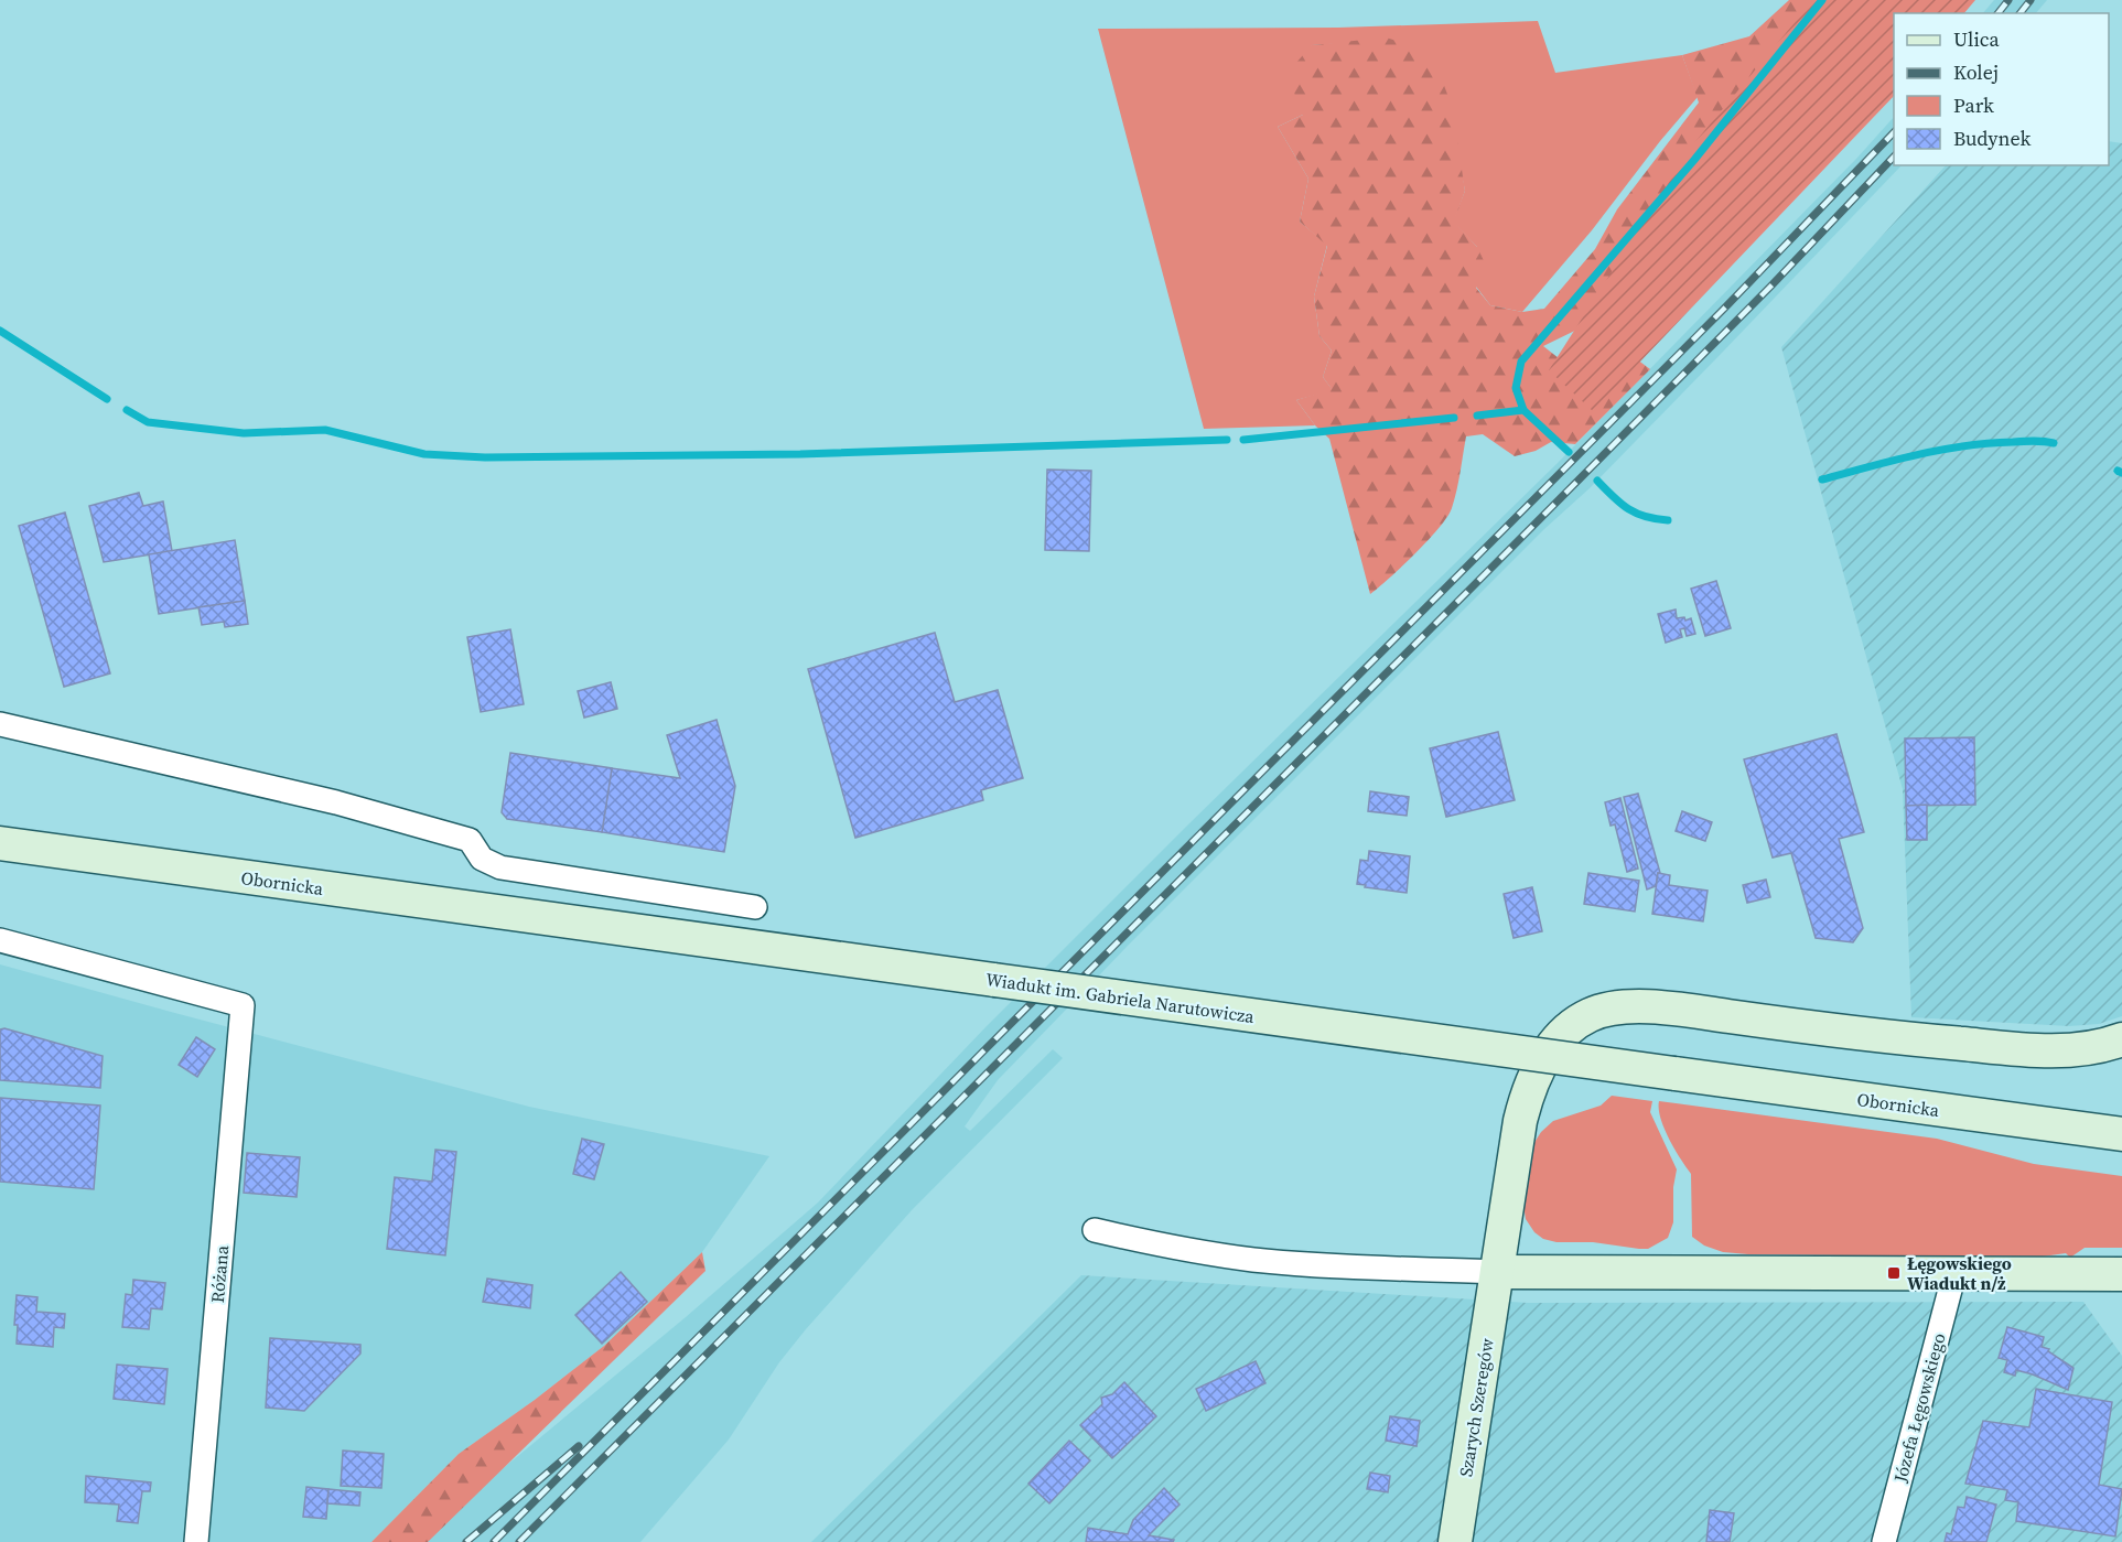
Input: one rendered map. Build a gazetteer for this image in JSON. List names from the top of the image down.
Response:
{
  "streets": {
    "main road": ["Obornicka", "Wiadukt im. Gabriela Narutowicza", "Szarych Szeregów"],
    "street": ["Różana", "Józefa Łęgowskiego"]
  },
  "crossings": [
    ["Obornicka", "Wiadukt im. Gabriela Narutowicza"]
  ],
  "places": {
    "transit": ["Łęgowskiego Wiadukt n/ż"]
  },
  "legend": [
    "Ulica",
    "Kolej",
    "Park",
    "Budynek"
  ]
}
